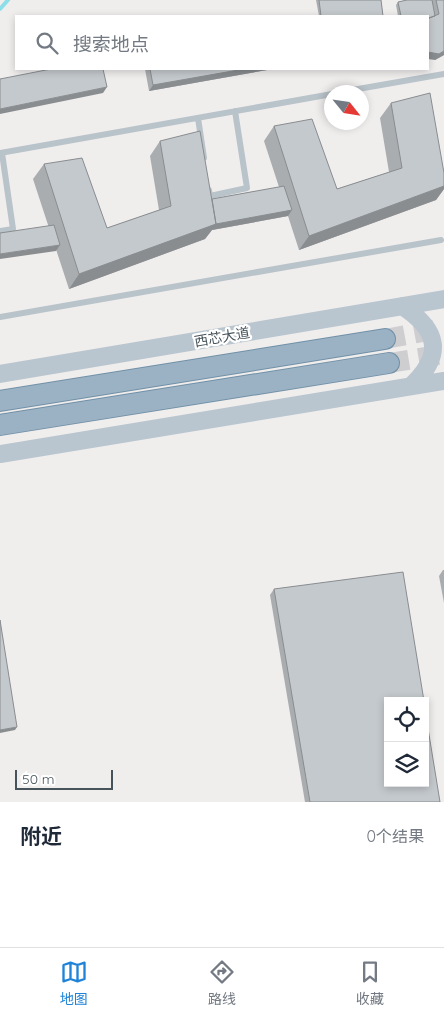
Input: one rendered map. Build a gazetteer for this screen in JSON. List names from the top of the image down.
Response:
{
  "streets": {
    "highway": ["西芯大道"]
  },
  "scale_bar": "50 m",
  "north": "bottom right",
  "page": {
    "search": "搜索地点",
    "scale": "50 m",
    "heading": ["附近", "0个结果"],
    "nav": ["地图", "路线", "收藏"]
  }
}
